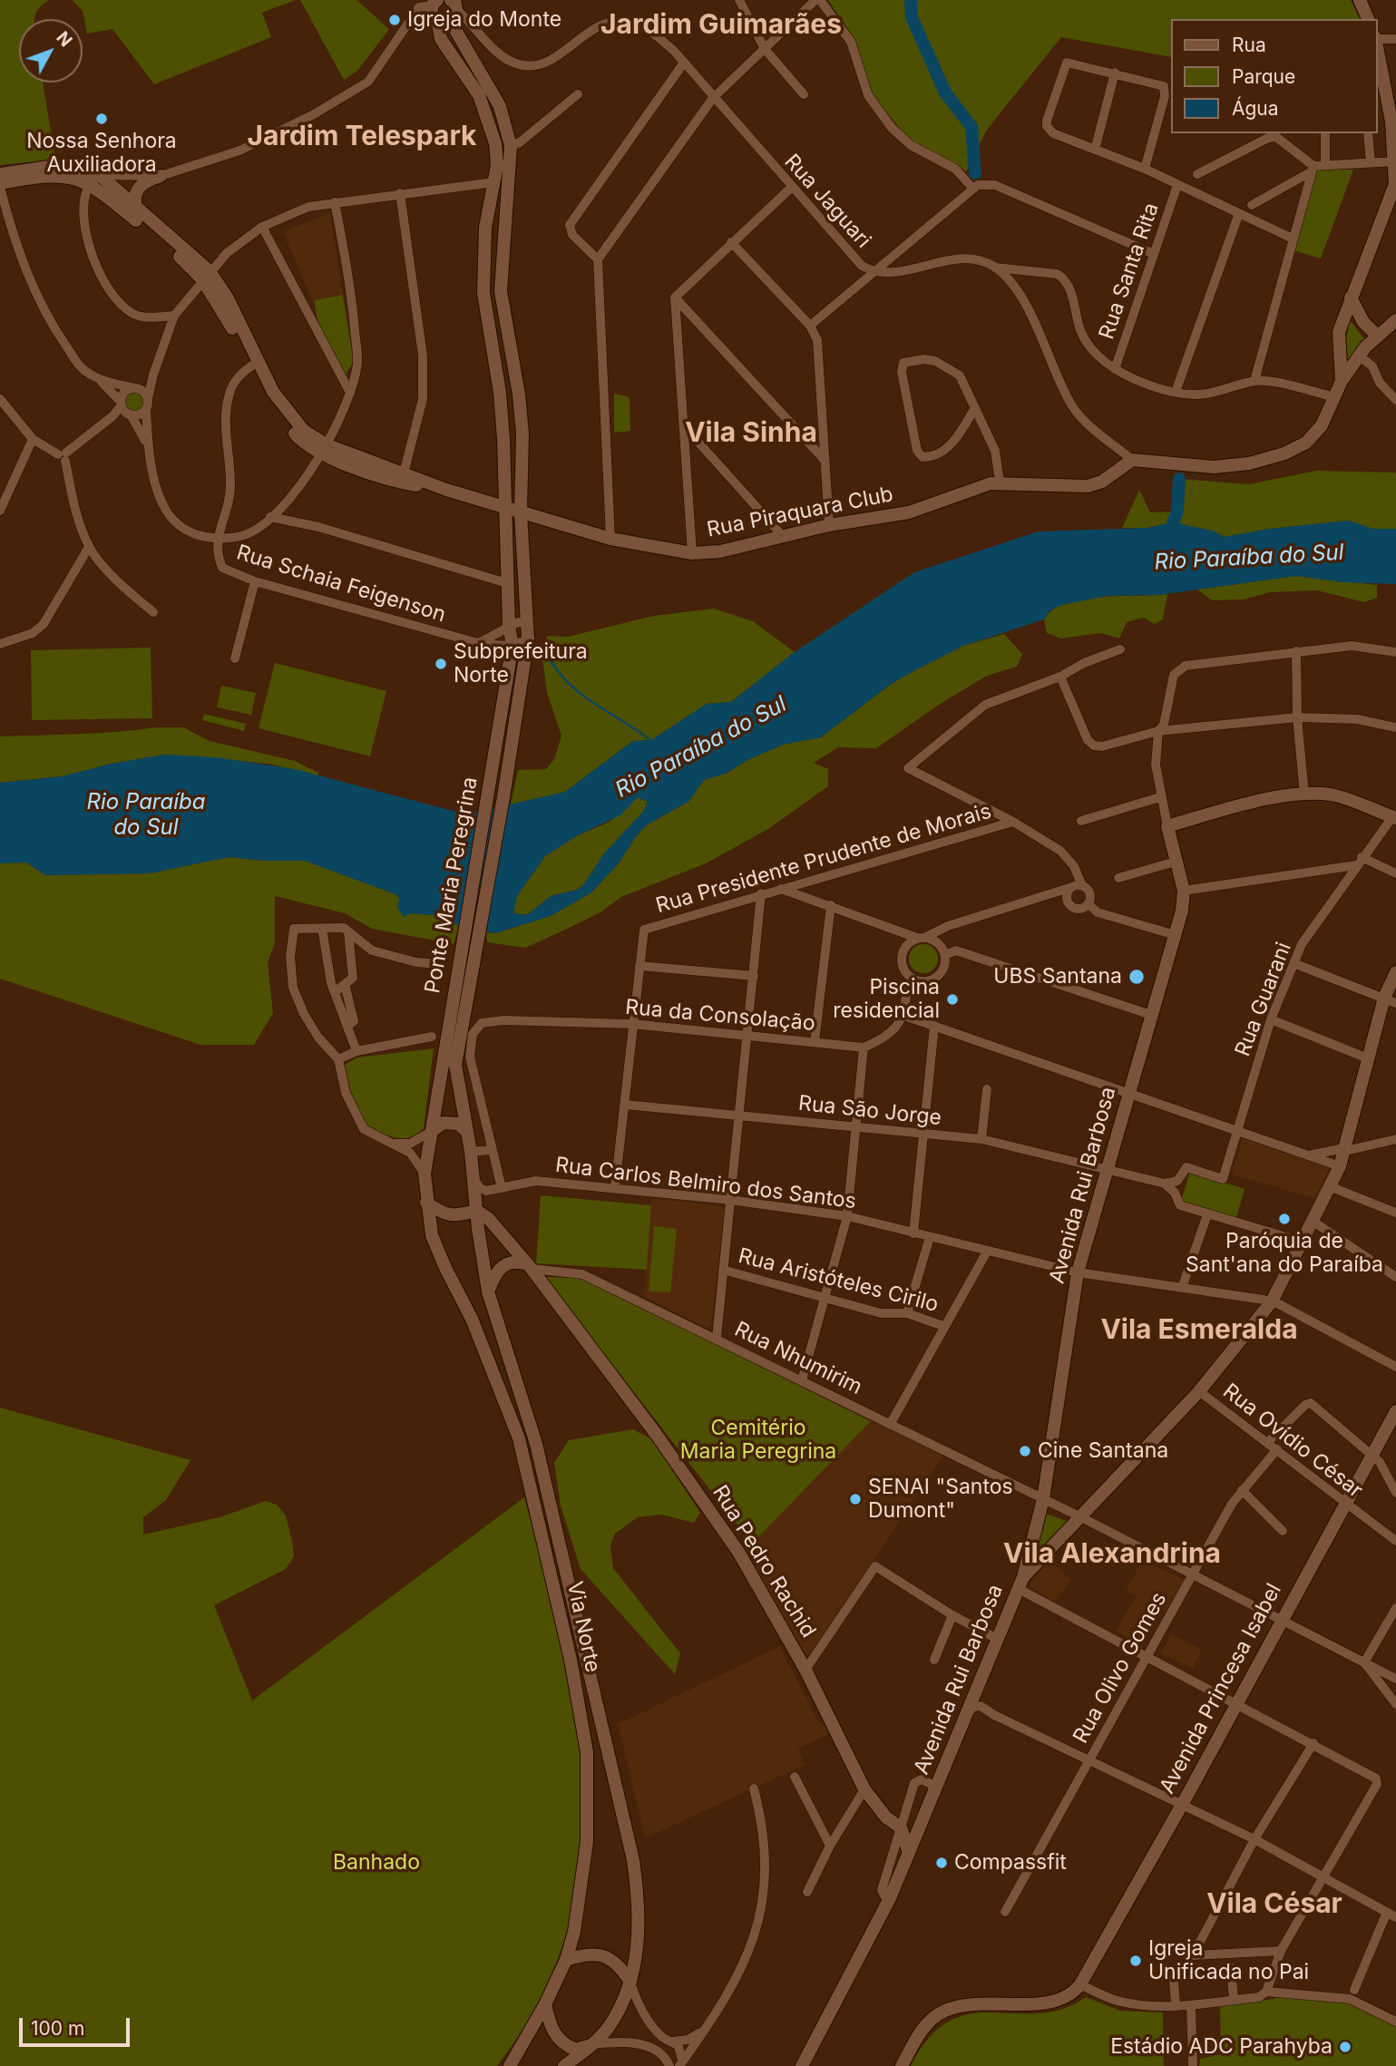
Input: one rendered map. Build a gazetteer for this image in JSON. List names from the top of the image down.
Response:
{
  "streets": {
    "main road": [
      "Rua Piraquara Club",
      "Ponte Maria Peregrina",
      "Avenida Rui Barbosa",
      "Rua Pedro Rachid",
      "Via Norte",
      "Avenida Princesa Isabel"
    ],
    "street": [
      "Rua Jaguari",
      "Rua Santa Rita",
      "Rua Schaia Feigenson",
      "Rua Presidente Prudente de Morais",
      "Rua Guarani",
      "Rua da Consolação",
      "Rua São Jorge",
      "Rua Carlos Belmiro dos Santos",
      "Rua Aristóteles Cirilo",
      "Rua Nhumirim",
      "Rua Ovídio César",
      "Rua Olivo Gomes"
    ]
  },
  "crossings": [
    ["Rua Jaguari", "Rua Santa Rita"],
    ["Rua Jaguari", "Ponte Maria Peregrina"],
    ["Rua Piraquara Club", "Ponte Maria Peregrina"],
    ["Rua Schaia Feigenson", "Ponte Maria Peregrina"],
    ["Ponte Maria Peregrina", "Via Norte"],
    ["Rua São Jorge", "Avenida Rui Barbosa"],
    ["Rua Carlos Belmiro dos Santos", "Avenida Rui Barbosa"],
    ["Rua Carlos Belmiro dos Santos", "Via Norte"],
    ["Avenida Rui Barbosa", "Rua Nhumirim"],
    ["Avenida Rui Barbosa", "Rua Pedro Rachid"],
    ["Rua Nhumirim", "Rua Pedro Rachid"],
    ["Rua Nhumirim", "Rua Olivo Gomes"],
    ["Rua Nhumirim", "Avenida Princesa Isabel"],
    ["Rua Ovídio César", "Rua Olivo Gomes"],
    ["Rua Ovídio César", "Avenida Princesa Isabel"],
    ["Rua Pedro Rachid", "Via Norte"]
  ],
  "districts": [
    "Jardim Guimarães",
    "Jardim Telespark",
    "Vila Sinha",
    "Vila Esmeralda",
    "Vila Alexandrina",
    "Vila César"
  ],
  "water": ["Rio Paraíba do Sul"],
  "parks": ["Cemitério Maria Peregrina", "Banhado"],
  "places": [
    "Igreja do Monte",
    "Nossa Senhora Auxiliadora",
    "Subprefeitura Norte",
    "UBS Santana",
    "Piscina residencial",
    "Paróquia de Sant'ana do Paraíba",
    "Cine Santana",
    "SENAI \"Santos Dumont\"",
    "Compassfit",
    "Igreja Unificada no Pai",
    "Estádio ADC Parahyba"
  ],
  "legend": ["Rua", "Parque", "Água"],
  "scale_bar": "100 m",
  "north": "top right"
}
